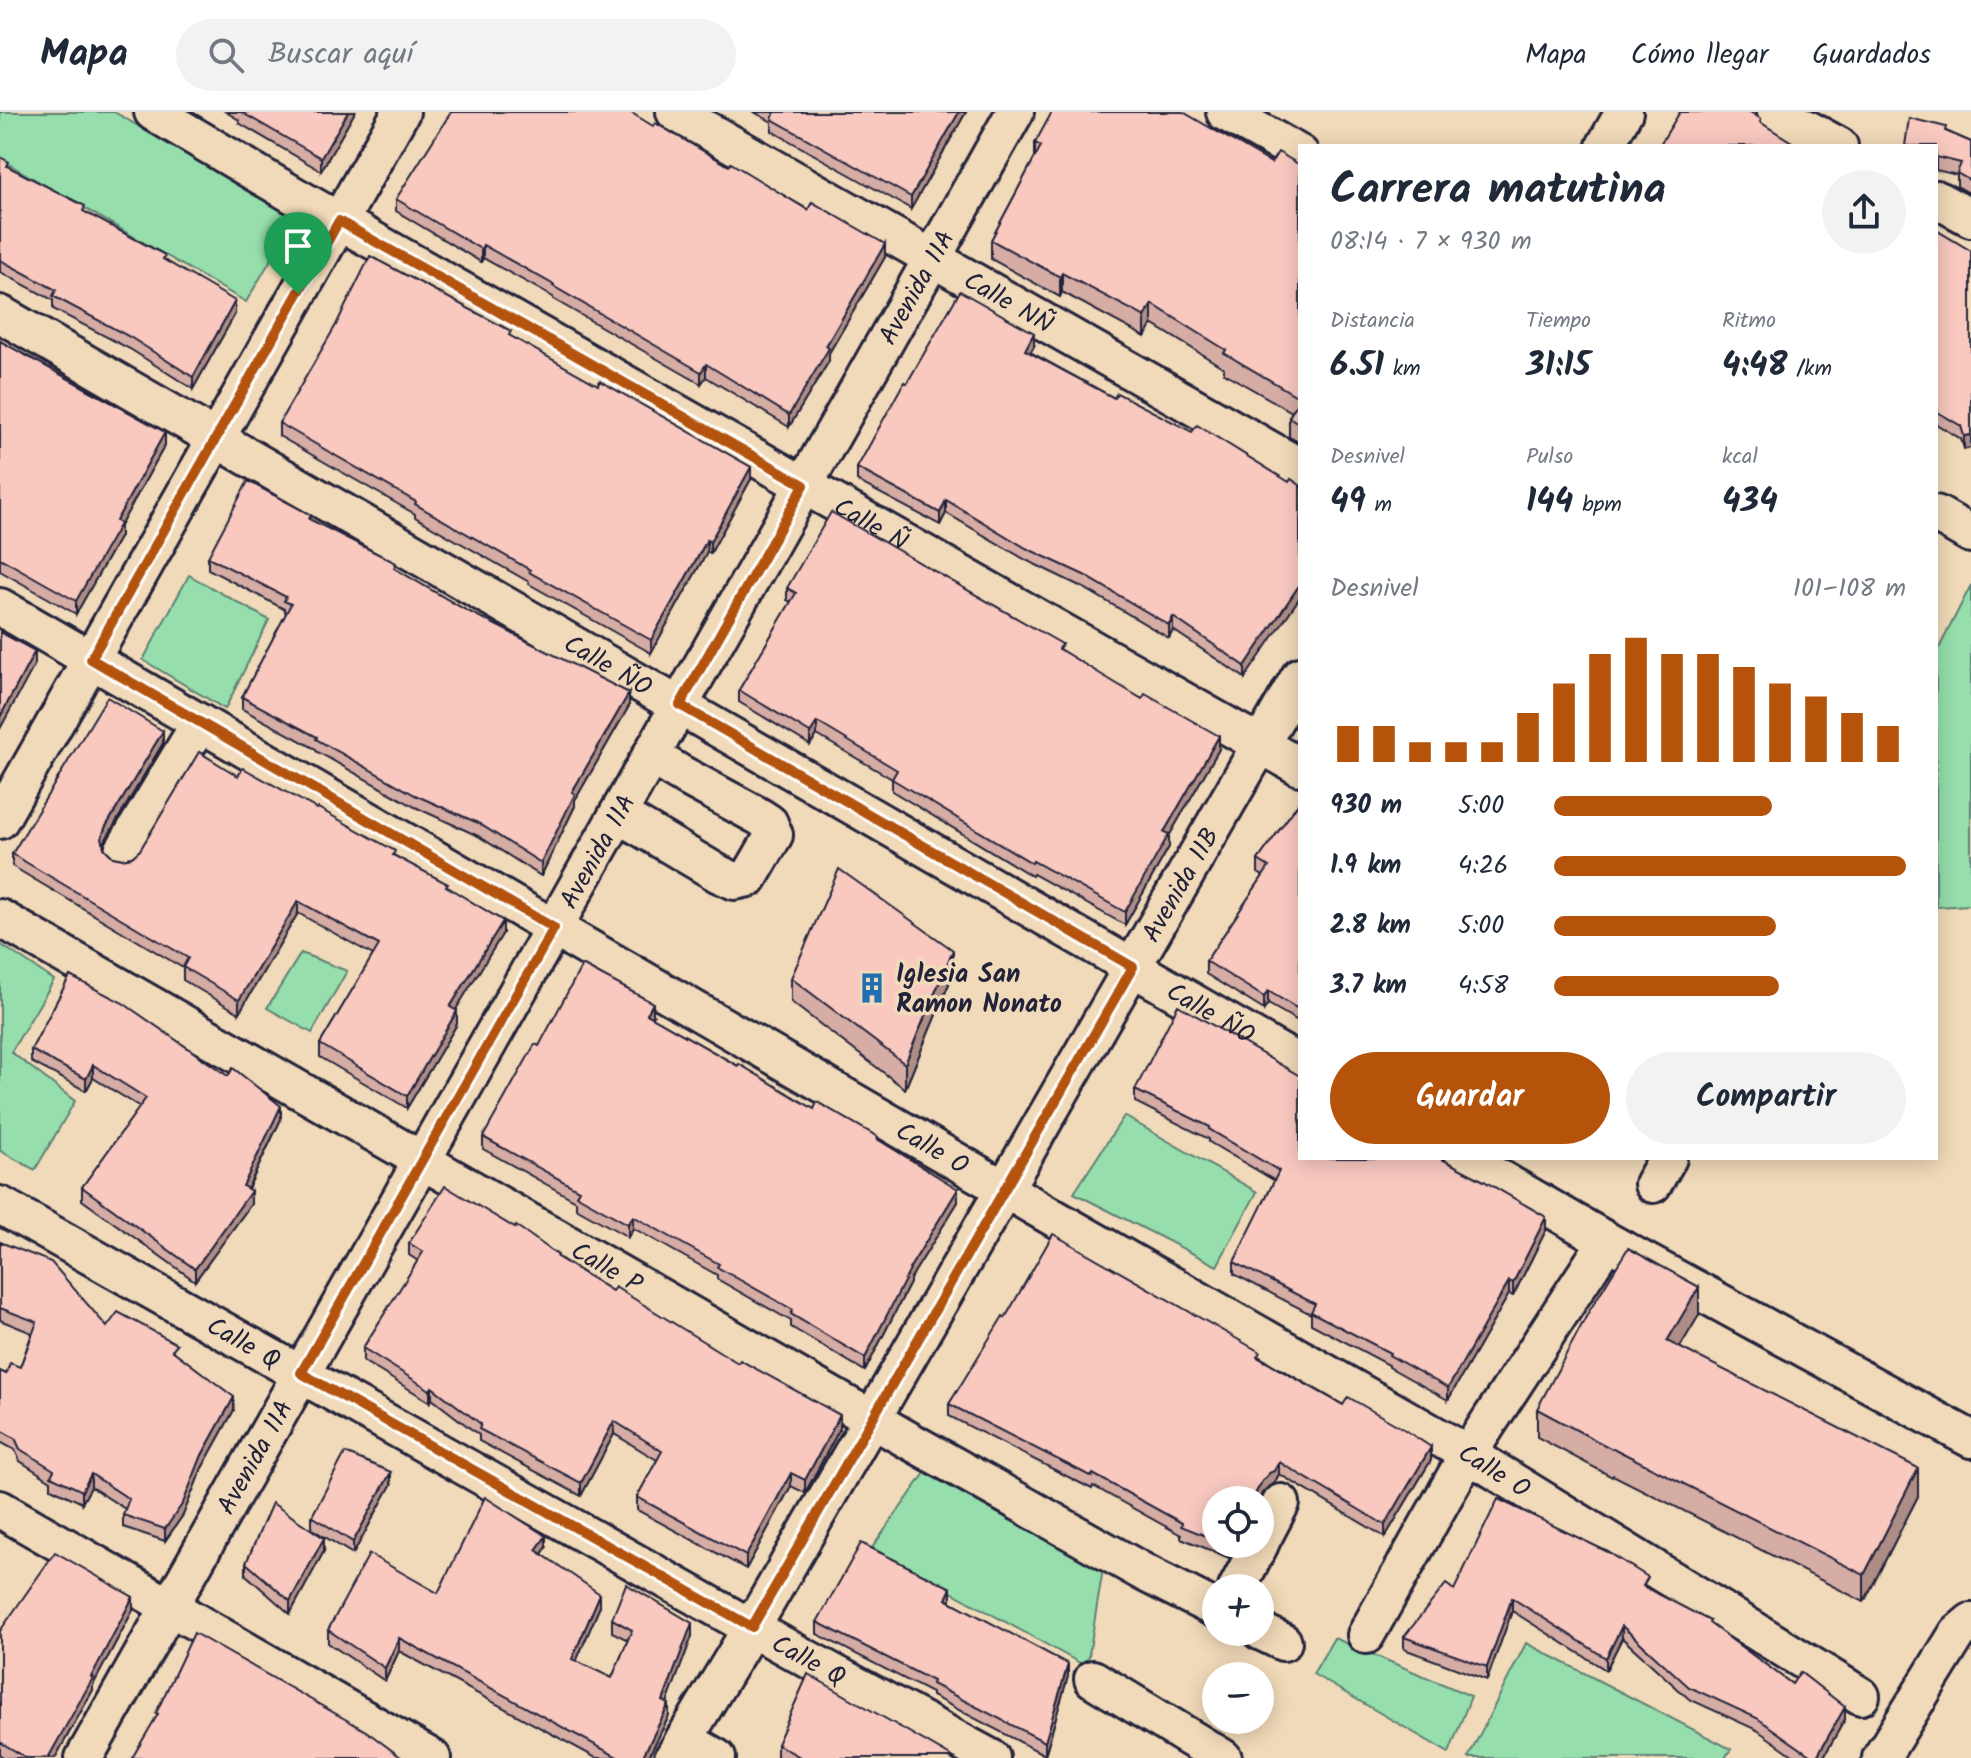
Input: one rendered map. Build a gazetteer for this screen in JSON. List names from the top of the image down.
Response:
{
  "streets": {
    "street": [
      "Avenida 11A",
      "Calle NÑ",
      "Calle Ñ",
      "Calle ÑO",
      "Avenida 11B",
      "Calle O",
      "Calle P",
      "Calle Q"
    ]
  },
  "crossings": [
    ["Avenida 11A", "Calle NÑ"],
    ["Avenida 11A", "Calle Ñ"],
    ["Avenida 11A", "Calle ÑO"],
    ["Avenida 11A", "Calle O"],
    ["Avenida 11A", "Calle P"],
    ["Avenida 11A", "Calle Q"],
    ["Calle Ñ", "Avenida 11B"],
    ["Calle ÑO", "Avenida 11B"],
    ["Avenida 11B", "Calle O"],
    ["Avenida 11B", "Calle P"],
    ["Avenida 11B", "Calle Q"]
  ],
  "places": {
    "building": ["Iglesia San Ramon Nonato"]
  },
  "page": {
    "header": "Mapa",
    "search": "Buscar aquí",
    "nav": ["Mapa", "Cómo llegar", "Guardados"],
    "heading": ["Carrera matutina", "08:14 · 7 × 930 m"],
    "stats": [
      ["Distancia", "6.51 km"],
      ["Tiempo", "31:15"],
      ["Ritmo", "4:48 /km"],
      ["Desnivel", "49 m"],
      ["Pulso", "144 bpm"],
      ["kcal", "434"]
    ],
    "chart": ["Desnivel", "101–108 m"],
    "list": [
      {
        "name": "930 m",
        "note": "5:00"
      },
      {
        "name": "1.9 km",
        "note": "4:26"
      },
      {
        "name": "2.8 km",
        "note": "5:00"
      },
      {
        "name": "3.7 km",
        "note": "4:58"
      }
    ],
    "buttons": ["Guardar", "Compartir"],
    "map_buttons": ["+", "−"]
  }
}
